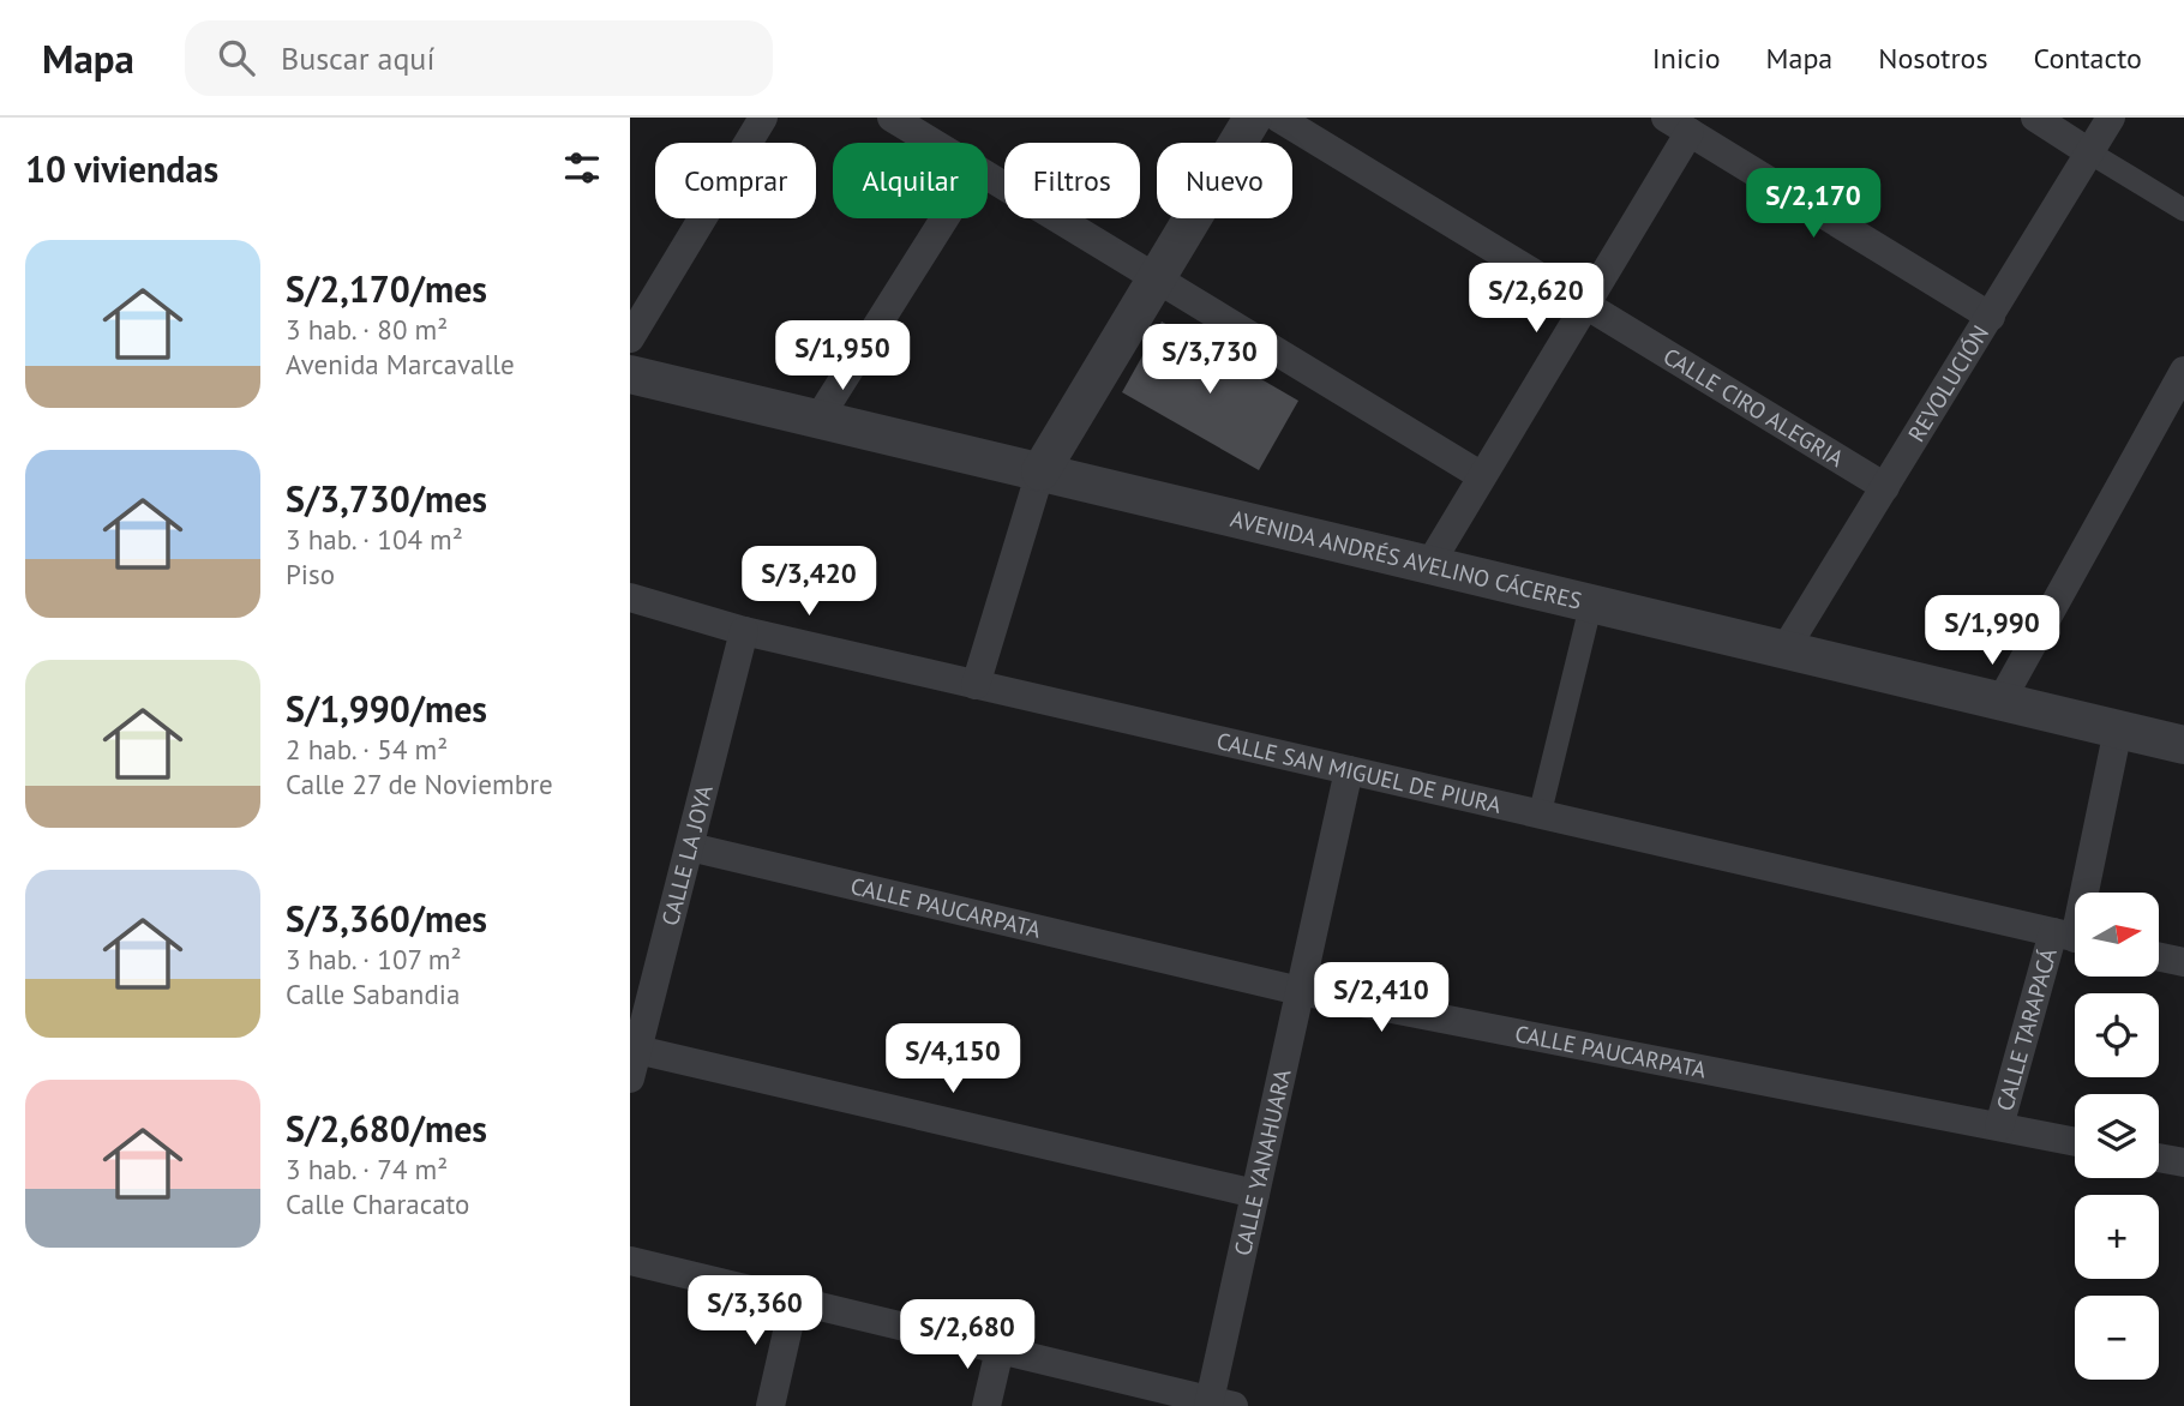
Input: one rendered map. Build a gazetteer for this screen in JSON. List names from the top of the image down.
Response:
{
  "streets": {
    "street": [
      "REVOLUCIÓN",
      "CALLE CIRO ALEGRIA",
      "AVENIDA ANDRÉS AVELINO CÁCERES",
      "CALLE SAN MIGUEL DE PIURA",
      "CALLE LA JOYA",
      "CALLE PAUCARPATA",
      "CALLE TARAPACÁ",
      "CALLE YANAHUARA"
    ]
  },
  "crossings": [
    ["REVOLUCIÓN", "CALLE CIRO ALEGRIA"],
    ["REVOLUCIÓN", "AVENIDA ANDRÉS AVELINO CÁCERES"],
    ["AVENIDA ANDRÉS AVELINO CÁCERES", "CALLE TARAPACÁ"],
    ["CALLE SAN MIGUEL DE PIURA", "CALLE LA JOYA"],
    ["CALLE SAN MIGUEL DE PIURA", "CALLE TARAPACÁ"],
    ["CALLE SAN MIGUEL DE PIURA", "CALLE YANAHUARA"],
    ["CALLE LA JOYA", "CALLE PAUCARPATA"],
    ["CALLE PAUCARPATA", "CALLE TARAPACÁ"],
    ["CALLE PAUCARPATA", "CALLE YANAHUARA"]
  ],
  "north": "right",
  "page": {
    "header": "Mapa",
    "search": "Buscar aquí",
    "nav": [
      "Inicio",
      "Mapa",
      "Nosotros",
      "Contacto"
    ],
    "heading": "10 viviendas",
    "chip": [
      "Comprar",
      "Alquilar",
      "Filtros",
      "Nuevo"
    ],
    "price": [
      "S/2,170",
      "S/2,620",
      "S/1,950",
      "S/3,730",
      "S/3,420",
      "S/1,990",
      "S/2,410",
      "S/4,150",
      "S/3,360",
      "S/2,680"
    ],
    "list": [
      {
        "name": "S/2,170/mes",
        "note": "3 hab. · 80 m² · Avenida Marcavalle"
      },
      {
        "name": "S/3,730/mes",
        "note": "3 hab. · 104 m² · Piso"
      },
      {
        "name": "S/1,990/mes",
        "note": "2 hab. · 54 m² · Calle 27 de Noviembre"
      },
      {
        "name": "S/3,360/mes",
        "note": "3 hab. · 107 m² · Calle Sabandia"
      },
      {
        "name": "S/2,680/mes",
        "note": "3 hab. · 74 m² · Calle Characato"
      }
    ],
    "map_buttons": ["+", "−"]
  }
}
